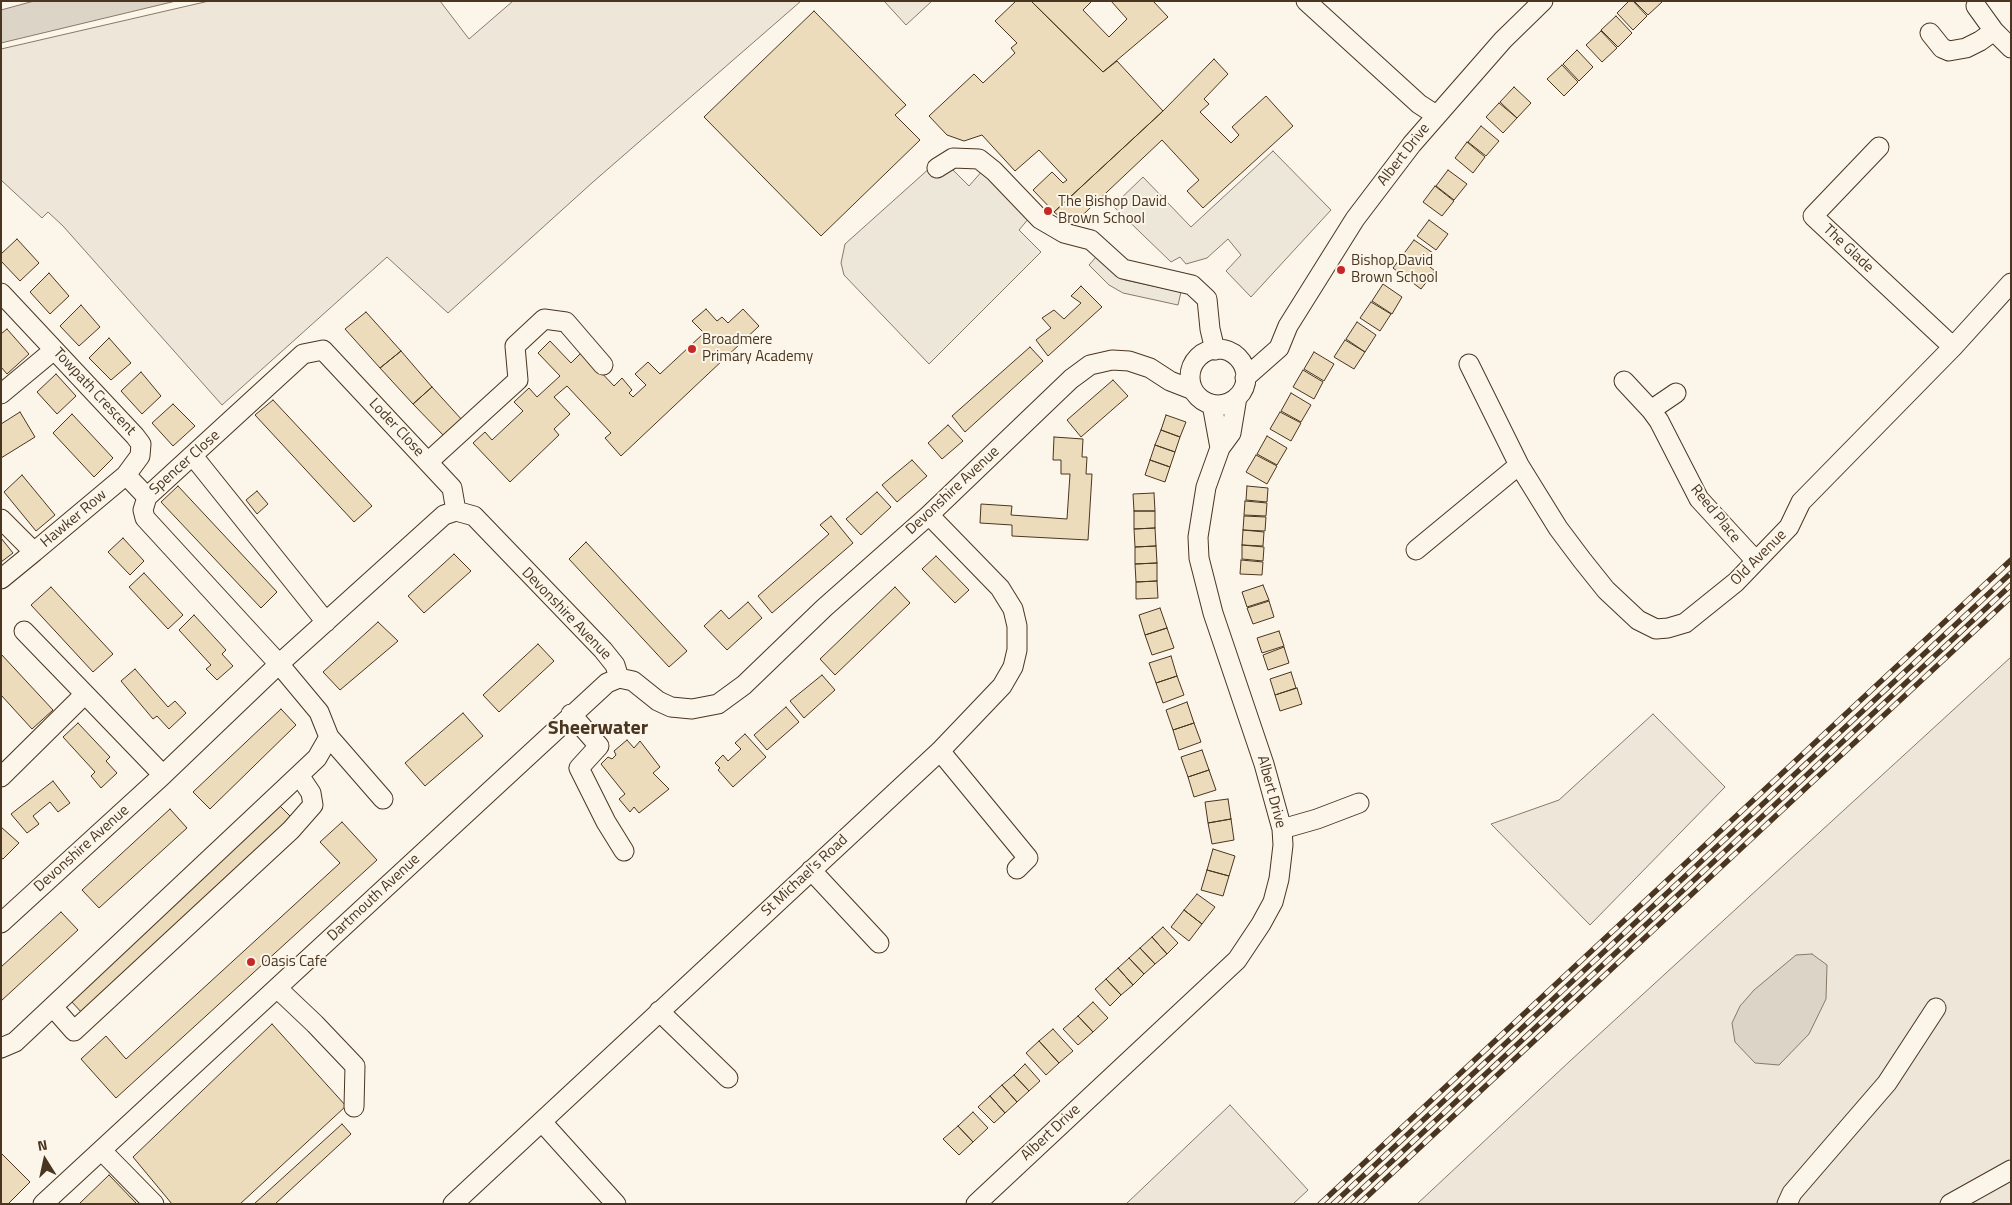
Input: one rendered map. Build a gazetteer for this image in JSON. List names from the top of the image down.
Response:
{
  "streets": {
    "street": [
      "Albert Drive",
      "The Glade",
      "Towpath Crescent",
      "Loder Close",
      "Spencer Close",
      "Devonshire Avenue",
      "Reed Place",
      "Hawker Row",
      "Old Avenue",
      "St Michael's Road",
      "Dartmouth Avenue"
    ]
  },
  "crossings": [
    ["Albert Drive", "Devonshire Avenue"],
    ["The Glade", "Old Avenue"],
    ["Towpath Crescent", "Hawker Row"],
    ["Loder Close", "Spencer Close"],
    ["Loder Close", "Devonshire Avenue"],
    ["Spencer Close", "Devonshire Avenue"],
    ["Devonshire Avenue", "St Michael's Road"],
    ["Devonshire Avenue", "Dartmouth Avenue"],
    ["Reed Place", "Old Avenue"]
  ],
  "districts": ["Sheerwater"],
  "places": [
    "The Bishop David Brown School",
    "Bishop David Brown School",
    "Broadmere Primary Academy",
    "Oasis Cafe"
  ],
  "north": "top"
}
